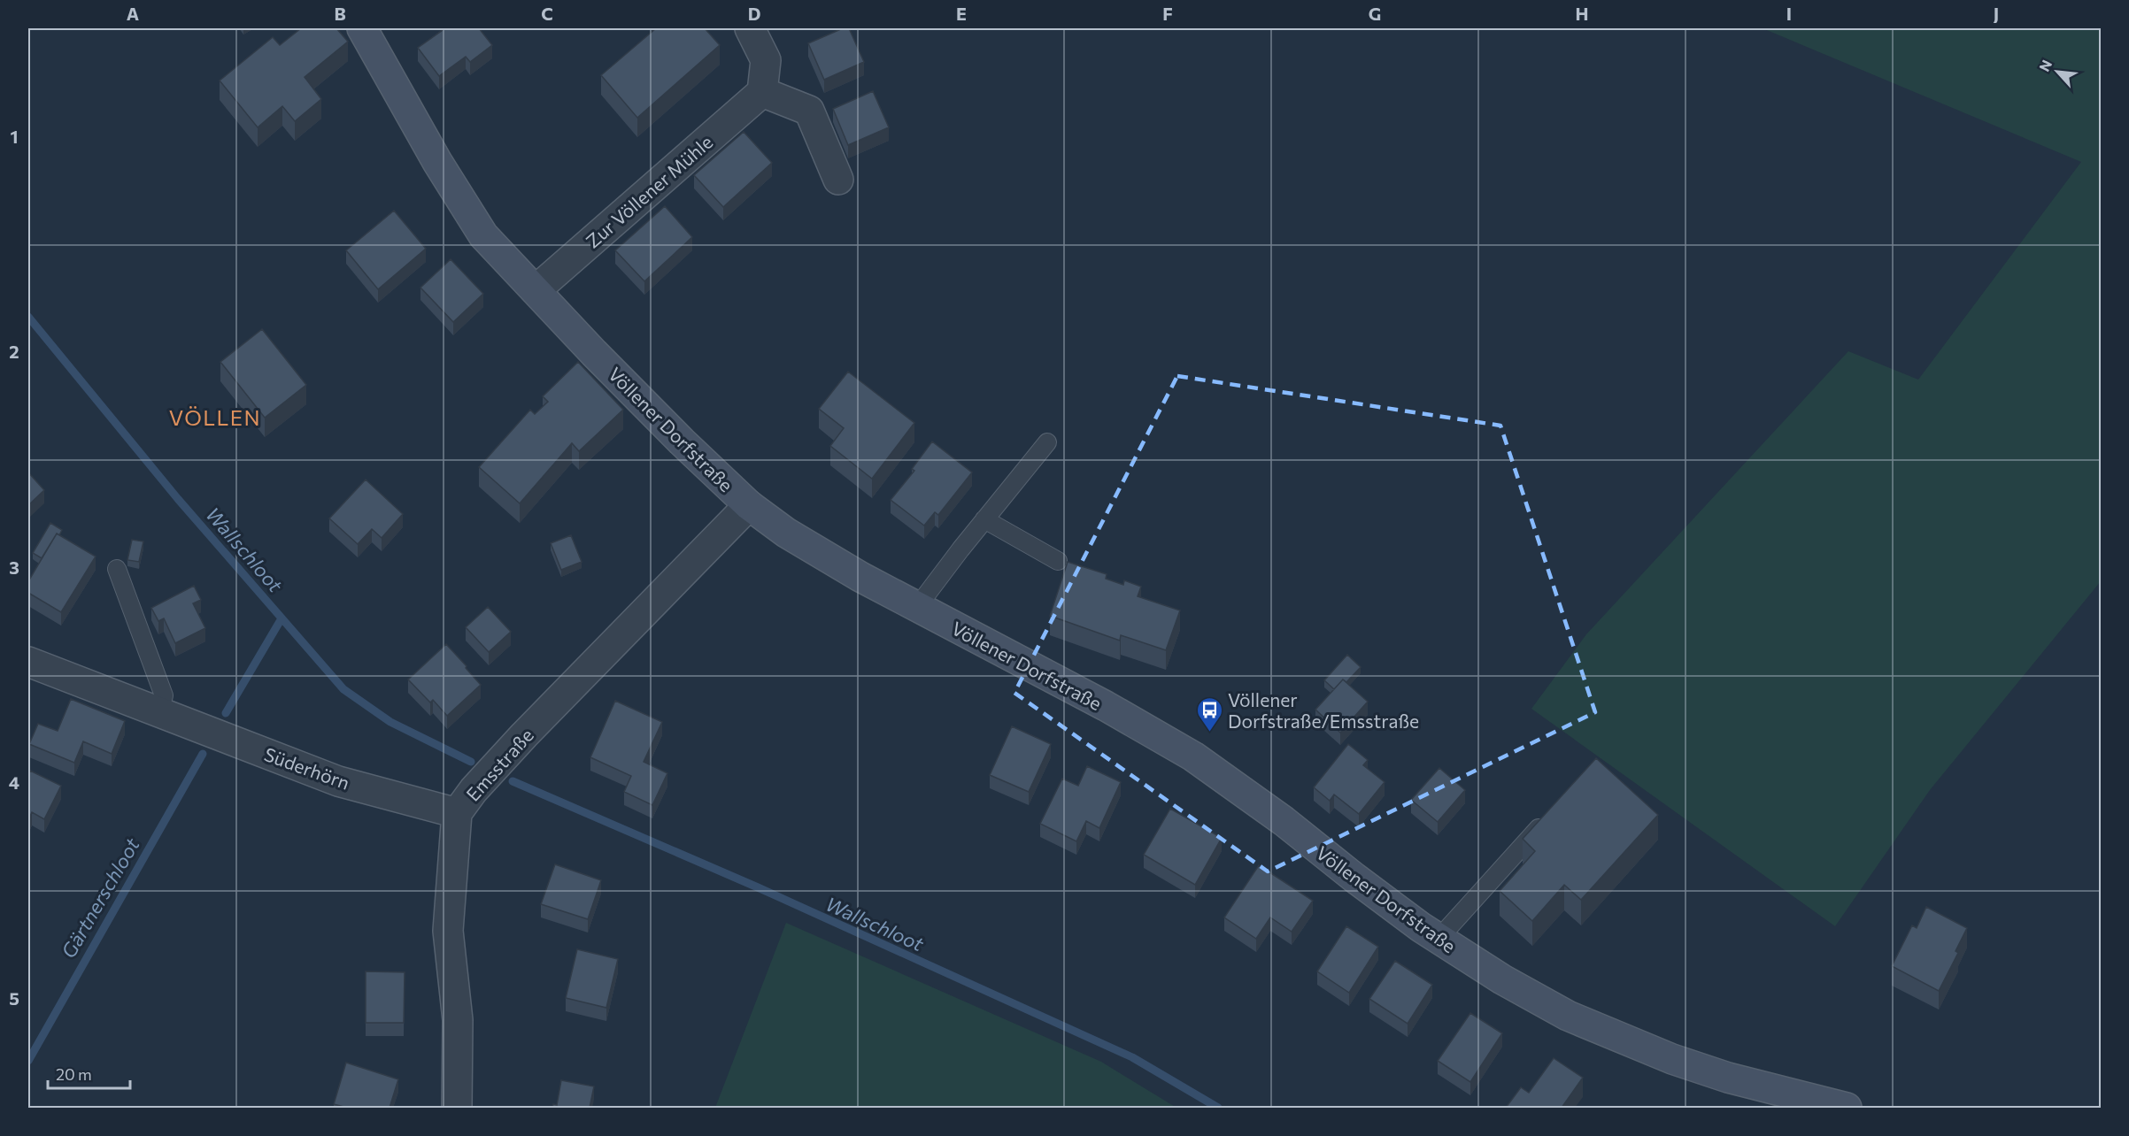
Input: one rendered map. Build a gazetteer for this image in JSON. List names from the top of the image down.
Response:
{
  "streets": {
    "street": [
      "Zur Völlener Mühle",
      "Völlener Dorfstraße",
      "Emsstraße",
      "Süderhörn"
    ]
  },
  "crossings": [
    ["Zur Völlener Mühle", "Völlener Dorfstraße"],
    ["Völlener Dorfstraße", "Emsstraße"],
    ["Emsstraße", "Süderhörn"]
  ],
  "districts": ["VÖLLEN"],
  "water": ["Wallschloot", "Gärtnerschloot"],
  "places": {
    "bus stop": ["Völlener Dorfstraße/Emsstraße"]
  },
  "scale_bar": "20 m",
  "north": "top left",
  "grid": {
    "columns": [
      "A",
      "B",
      "C",
      "D",
      "E",
      "F",
      "G",
      "H",
      "I",
      "J"
    ],
    "rows": [
      "1",
      "2",
      "3",
      "4",
      "5"
    ]
  }
}
